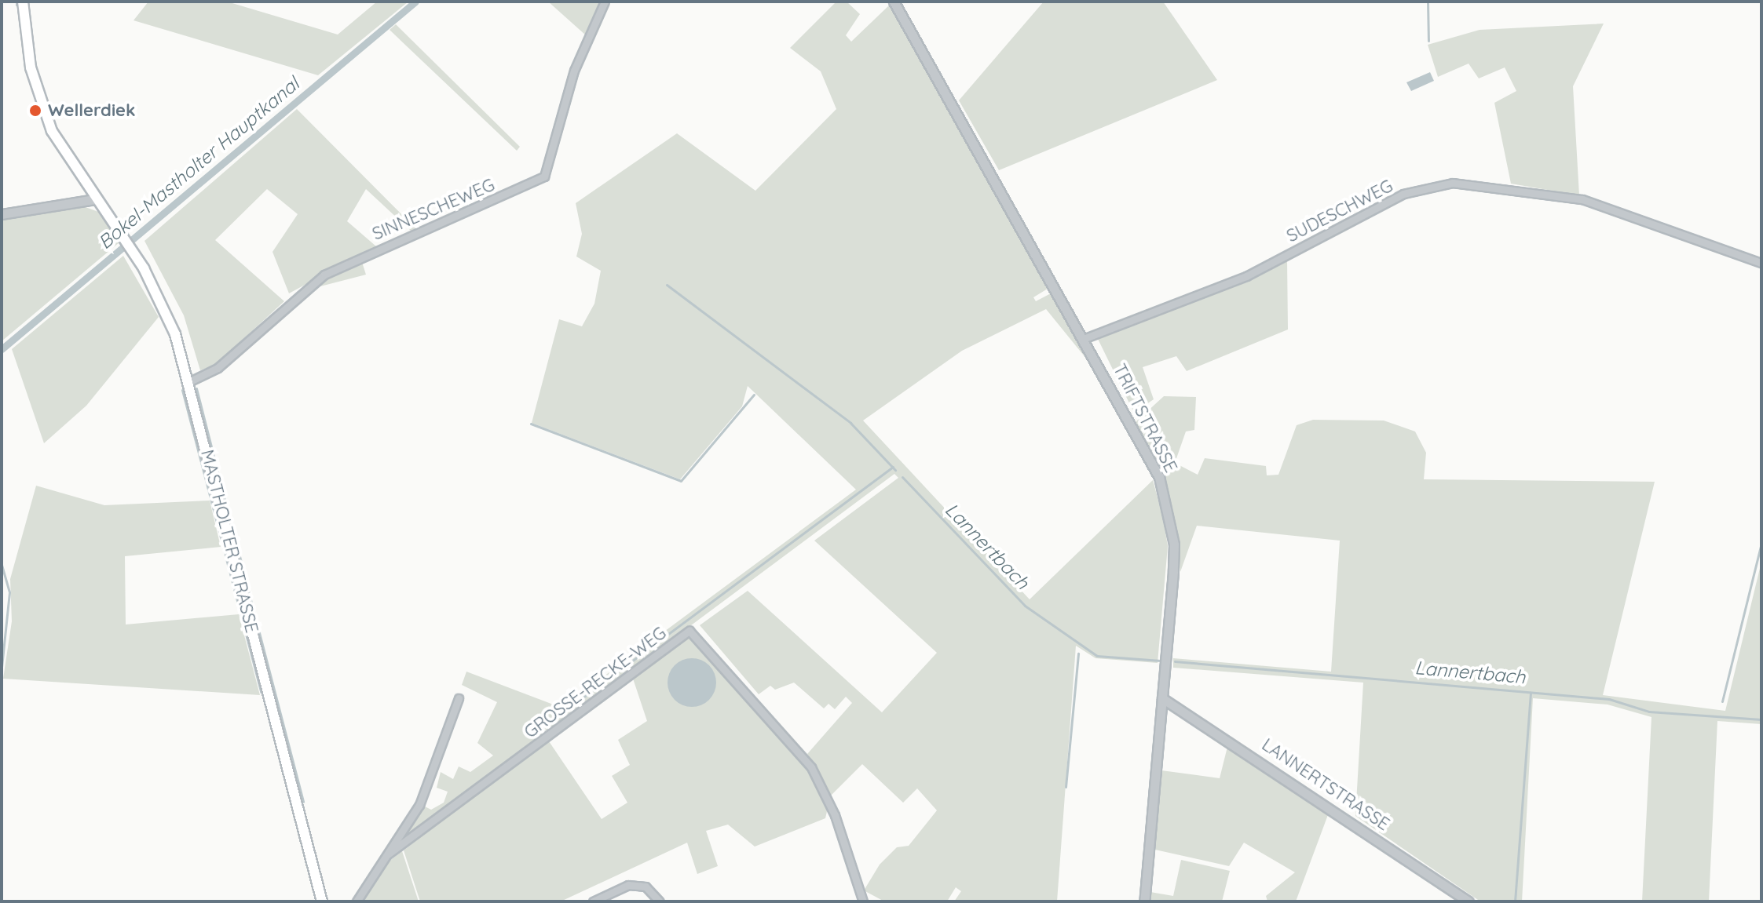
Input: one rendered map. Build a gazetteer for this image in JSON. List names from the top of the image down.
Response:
{
  "streets": {
    "main road": ["MASTHOLTER STRASSE"],
    "street": [
      "SINNESCHEWEG",
      "SUDESCHWEG",
      "TRIFTSTRASSE",
      "GROSSE-RECKE-WEG",
      "LANNERTSTRASSE"
    ]
  },
  "crossings": [
    ["SINNESCHEWEG", "MASTHOLTER STRASSE"],
    ["SUDESCHWEG", "TRIFTSTRASSE"],
    ["TRIFTSTRASSE", "LANNERTSTRASSE"]
  ],
  "water": ["Bokel-Mastholter Hauptkanal", "Lannertbach"],
  "places": ["Wellerdiek"]
}
